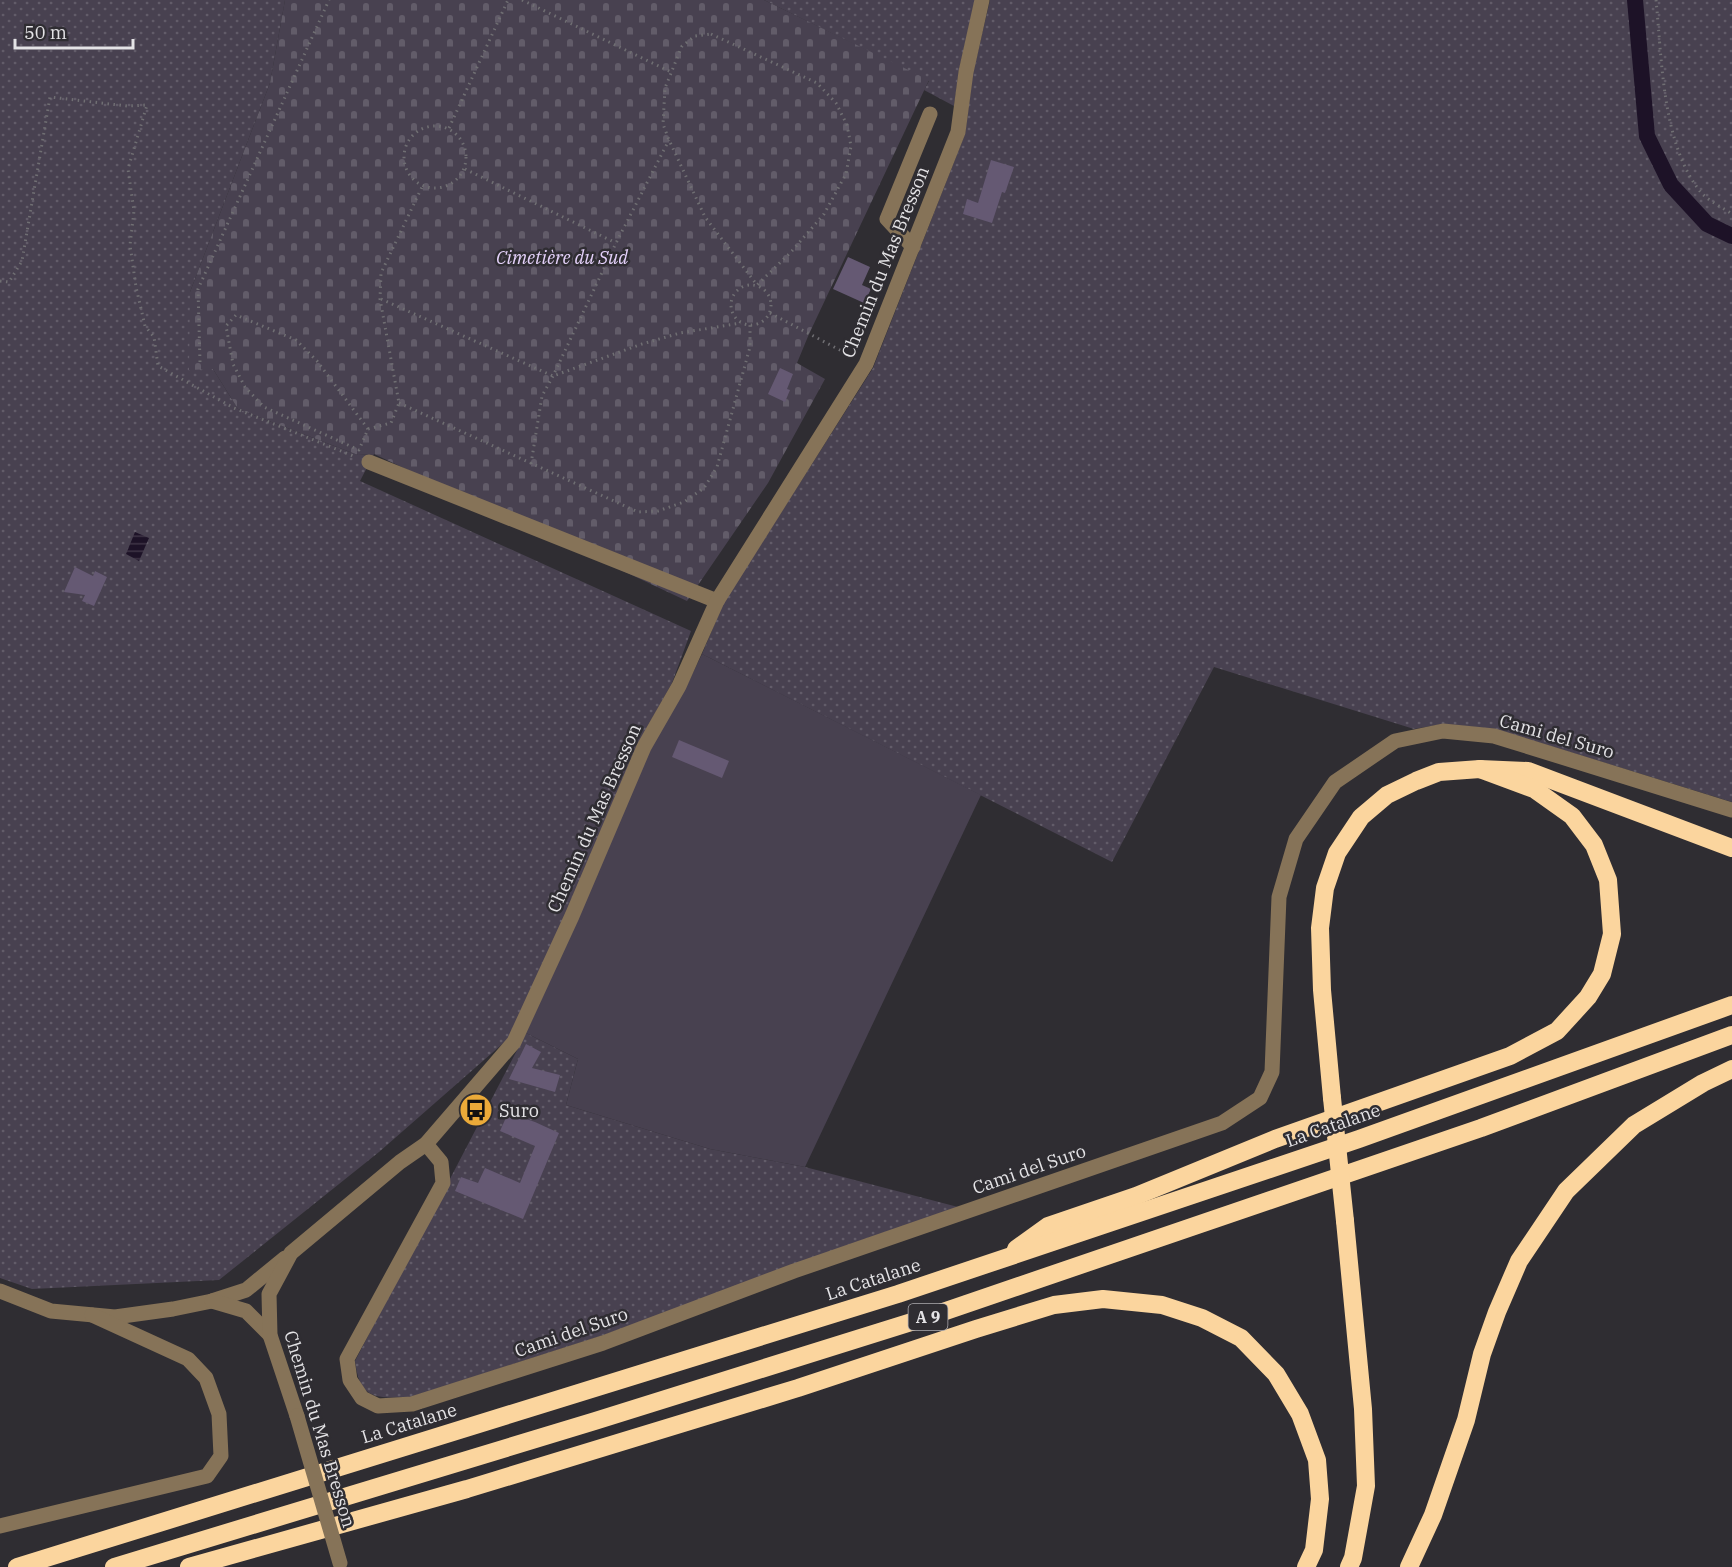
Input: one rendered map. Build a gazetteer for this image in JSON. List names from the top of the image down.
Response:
{
  "streets": {
    "highway": ["La Catalane", "A 9"],
    "street": ["Chemin du Mas Bresson", "Cami del Suro"]
  },
  "crossings": [
    ["Chemin du Mas Bresson", "Cami del Suro"]
  ],
  "parks": ["Cimetière du Sud"],
  "places": {
    "bus stop": ["Suro"]
  },
  "scale_bar": "50 m"
}
